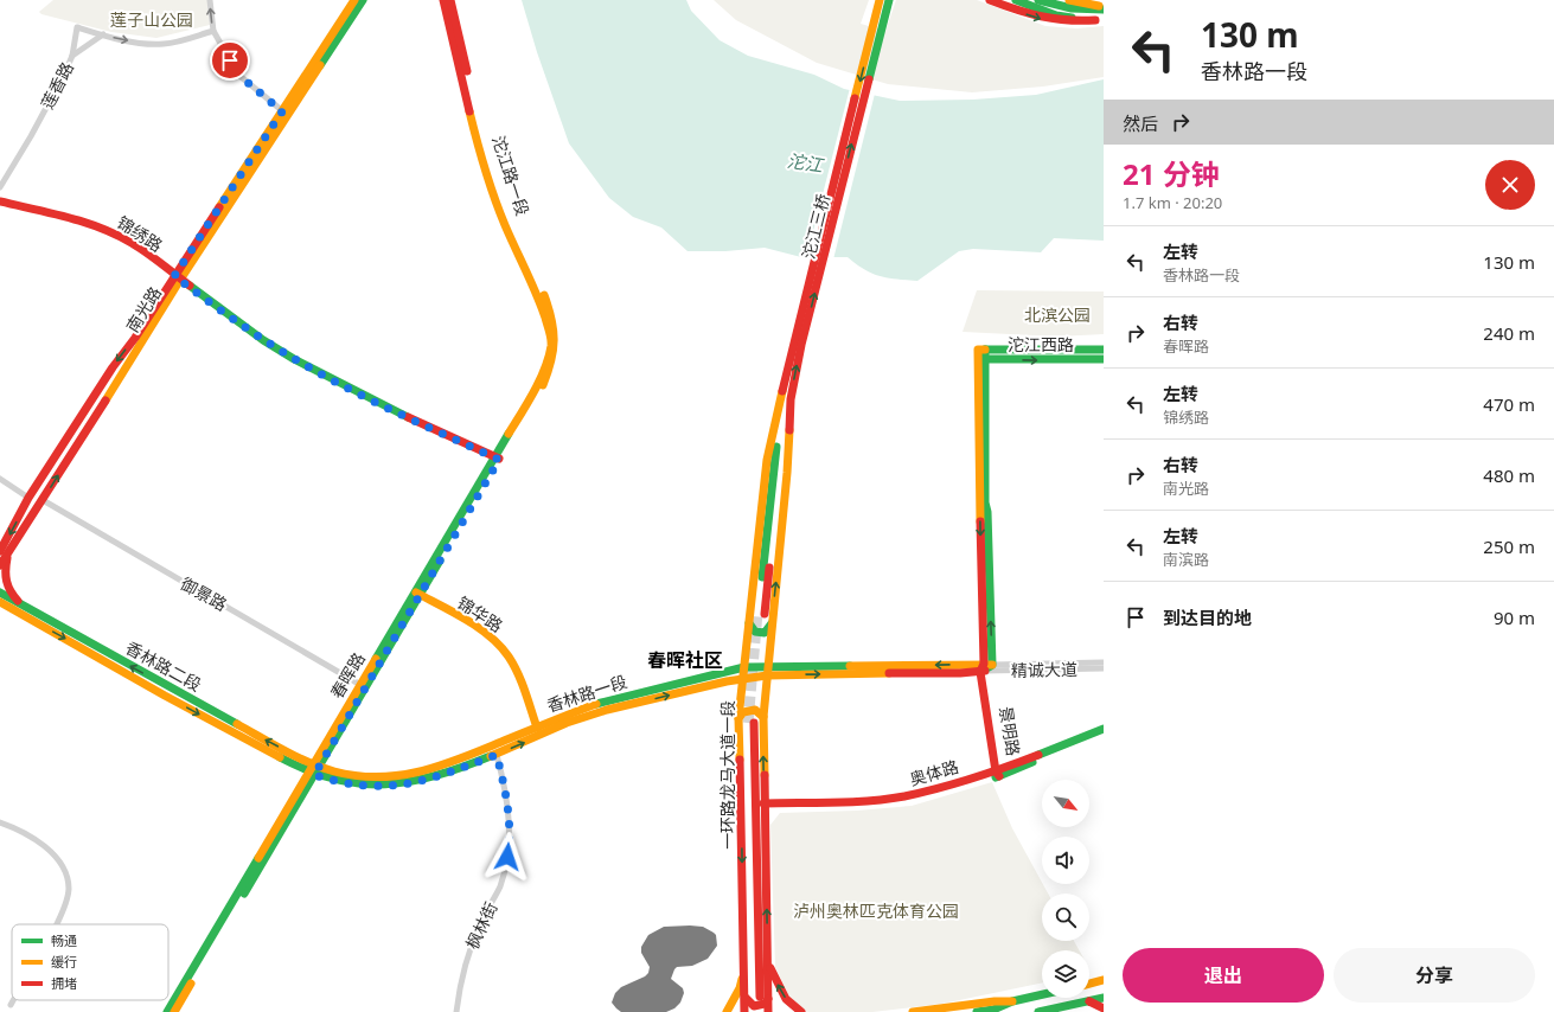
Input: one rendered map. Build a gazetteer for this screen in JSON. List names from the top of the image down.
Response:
{
  "streets": {
    "main road": [
      "沱江路一段",
      "沱江三桥",
      "锦绣路",
      "南光路",
      "沱江西路",
      "锦华路",
      "香林路二段",
      "春晖路",
      "香林路一段",
      "景明路",
      "奥体路",
      "一环路龙马大道一段"
    ],
    "street": [
      "莲香路",
      "御景路",
      "精诚大道",
      "枫林街"
    ]
  },
  "crossings": [
    ["沱江路一段", "春晖路"],
    ["沱江三桥", "一环路龙马大道一段"],
    ["锦绣路", "南光路"],
    ["锦绣路", "春晖路"],
    ["南光路", "御景路"],
    ["沱江西路", "景明路"],
    ["御景路", "春晖路"],
    ["锦华路", "春晖路"],
    ["锦华路", "香林路一段"],
    ["香林路二段", "春晖路"],
    ["香林路二段", "香林路一段"],
    ["精诚大道", "香林路一段"],
    ["精诚大道", "景明路"],
    ["春晖路", "香林路一段"],
    ["香林路一段", "景明路"],
    ["香林路一段", "一环路龙马大道一段"],
    ["香林路一段", "枫林街"],
    ["景明路", "奥体路"],
    ["奥体路", "一环路龙马大道一段"]
  ],
  "districts": ["春晖社区"],
  "water": ["沱江"],
  "parks": ["莲子山公园", "北滨公园", "泸州奥林匹克体育公园"],
  "legend": ["畅通", "缓行", "拥堵"],
  "north": "bottom right",
  "page": {
    "turn": ["130 m", "香林路一段"],
    "then": "然后",
    "heading": ["21 分钟", "1.7 km · 20:20"],
    "list": [
      {
        "name": "左转",
        "note": "香林路一段",
        "value": "130 m"
      },
      {
        "name": "右转",
        "note": "春晖路",
        "value": "240 m"
      },
      {
        "name": "左转",
        "note": "锦绣路",
        "value": "470 m"
      },
      {
        "name": "右转",
        "note": "南光路",
        "value": "480 m"
      },
      {
        "name": "左转",
        "note": "南滨路",
        "value": "250 m"
      },
      {
        "name": "到达目的地",
        "value": "90 m"
      }
    ],
    "buttons": ["退出", "分享"]
  }
}
